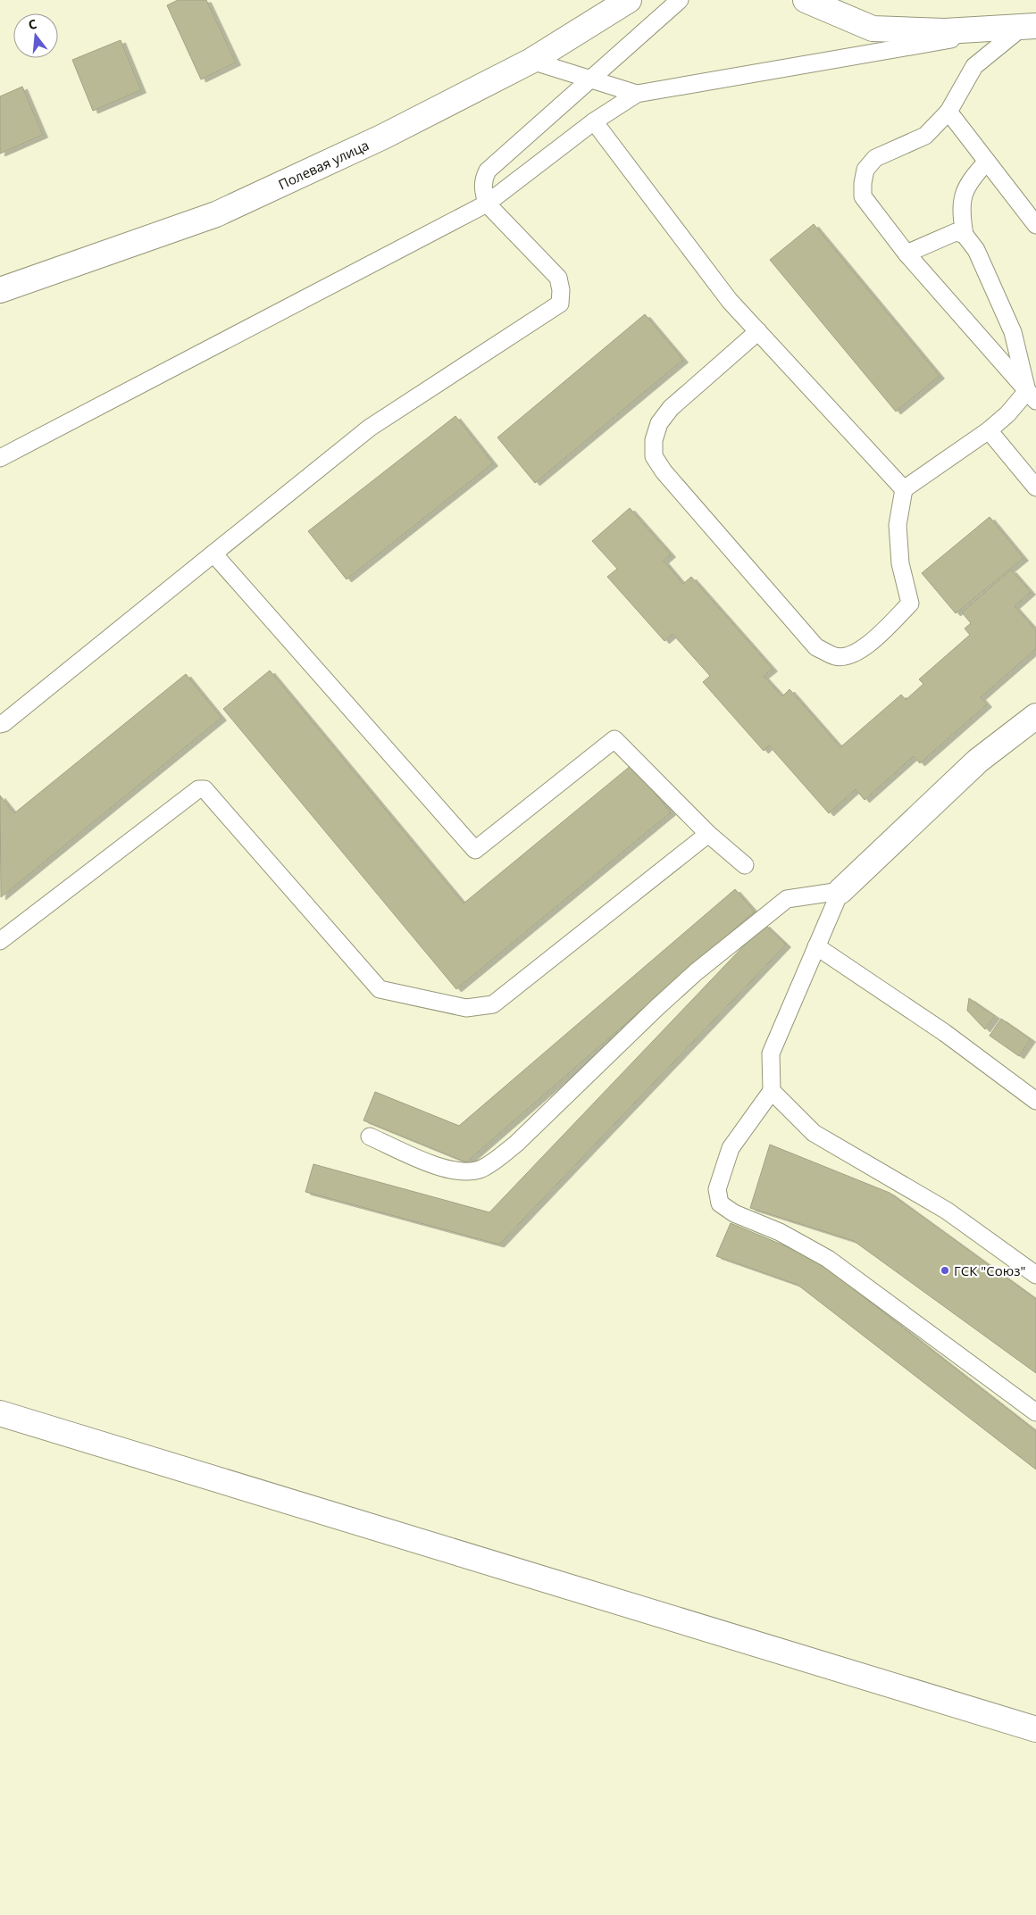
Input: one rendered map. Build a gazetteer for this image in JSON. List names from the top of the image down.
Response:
{
  "streets": {
    "street": ["Полевая улица"]
  },
  "places": ["ГСК \"Союз\""],
  "north": "top"
}
